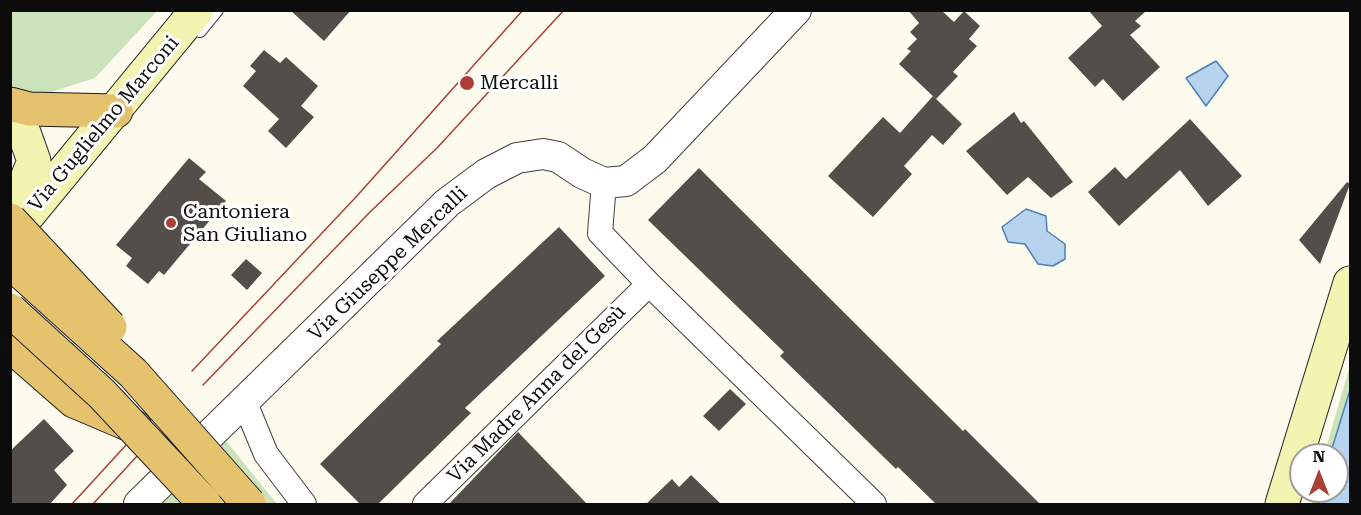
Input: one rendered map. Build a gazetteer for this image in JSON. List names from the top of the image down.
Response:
{
  "streets": {
    "main road": ["Via Guglielmo Marconi"],
    "street": ["Via Giuseppe Mercalli", "Via Madre Anna del Gesù"]
  },
  "places": ["Mercalli", "Cantoniera San Giuliano"],
  "north": "top"
}
